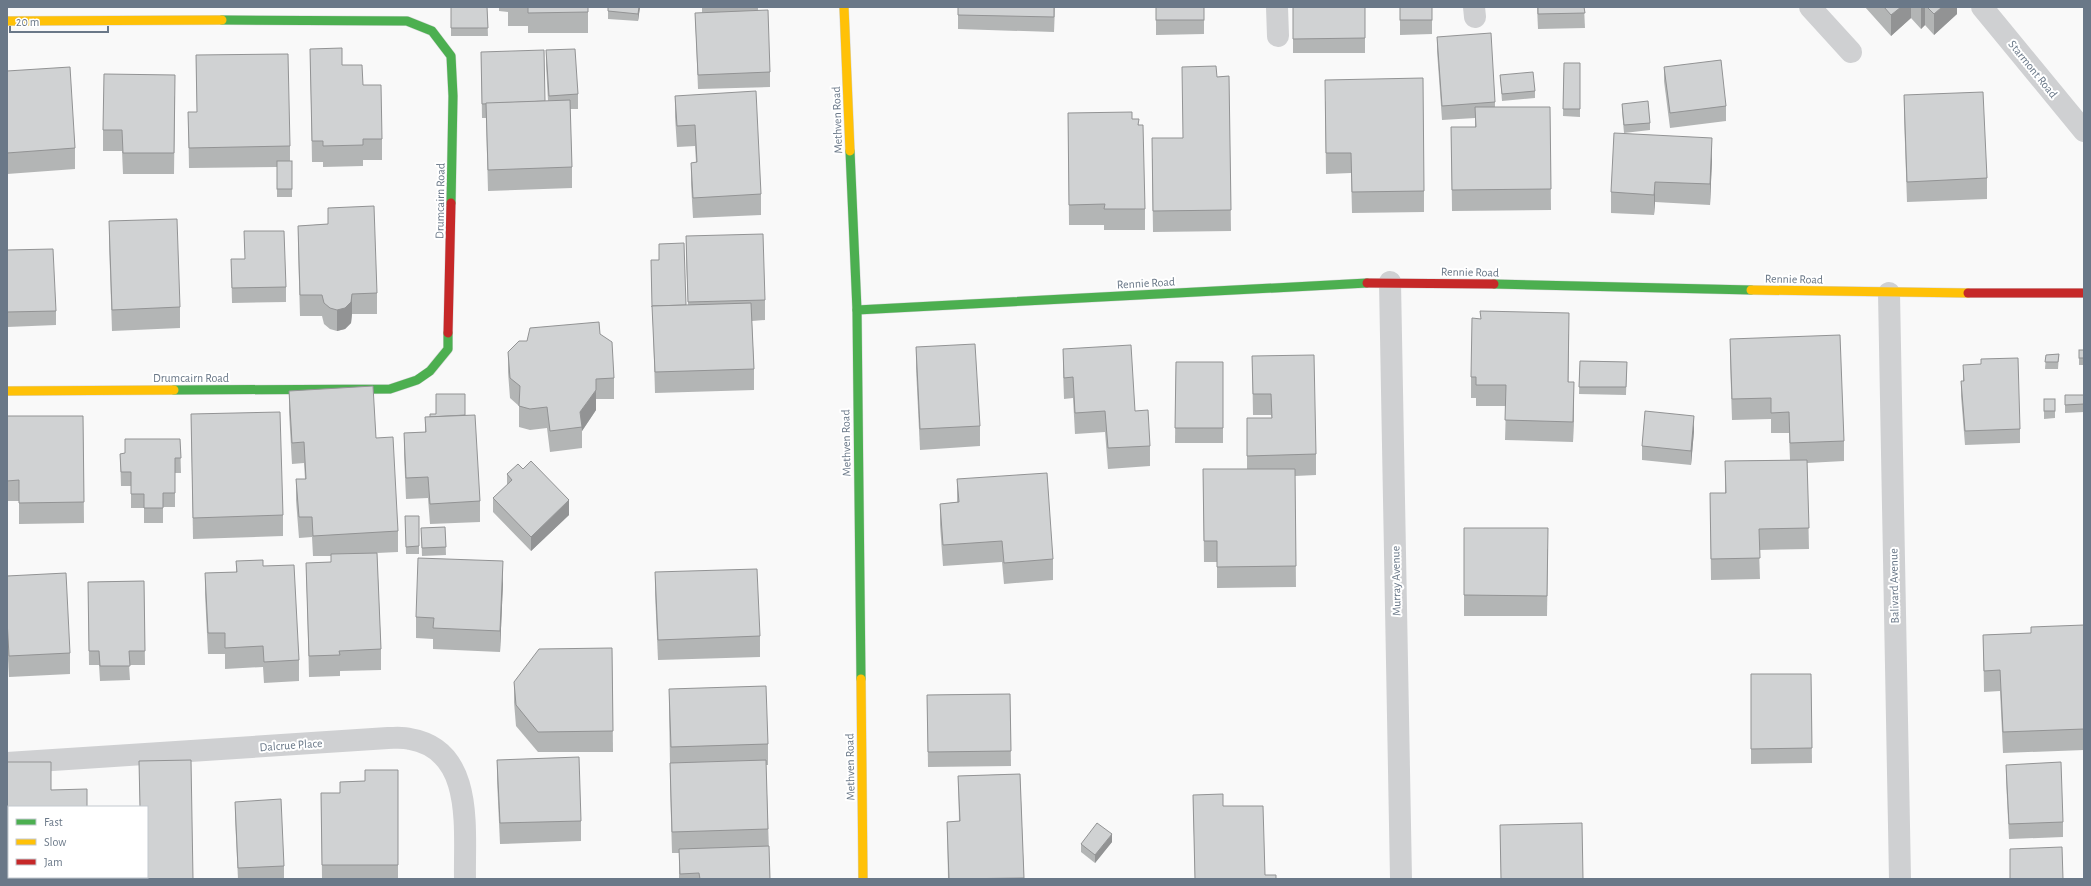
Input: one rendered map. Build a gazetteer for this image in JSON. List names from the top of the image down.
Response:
{
  "streets": {
    "street": [
      "Starmont Road",
      "Methven Road",
      "Drumcairn Road",
      "Rennie Road",
      "Murray Avenue",
      "Balivard Avenue",
      "Dalcrue Place"
    ]
  },
  "crossings": [
    ["Methven Road", "Rennie Road"],
    ["Rennie Road", "Murray Avenue"],
    ["Rennie Road", "Balivard Avenue"]
  ],
  "legend": ["Fast", "Slow", "Jam"],
  "scale_bar": "20 m"
}
